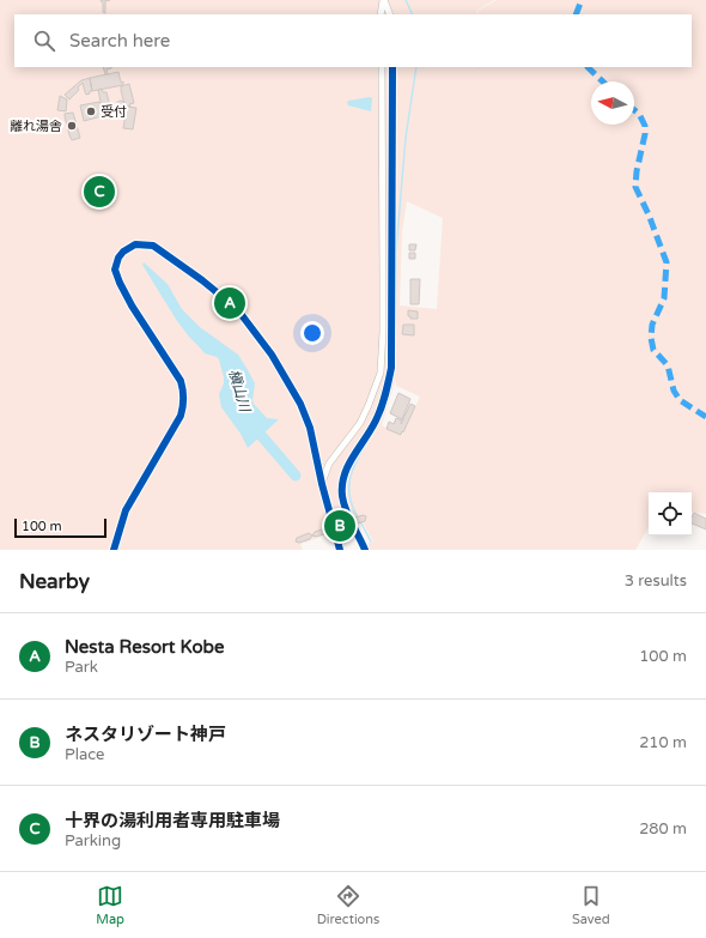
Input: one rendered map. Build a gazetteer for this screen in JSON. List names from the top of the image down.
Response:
{
  "water": ["槇山川"],
  "places": ["受付", "離れ湯舎"],
  "scale_bar": "100 m",
  "north": "left",
  "page": {
    "search": "Search here",
    "pins": ["C", "A", "B"],
    "scale": "100 m",
    "heading": ["Nearby", "3 results"],
    "list": [
      {
        "mark": "A",
        "name": "Nesta Resort Kobe",
        "note": "Park",
        "value": "100 m"
      },
      {
        "mark": "B",
        "name": "ネスタリゾート神戸",
        "note": "Place",
        "value": "210 m"
      },
      {
        "mark": "C",
        "name": "十界の湯利用者専用駐車場",
        "note": "Parking",
        "value": "280 m"
      }
    ],
    "nav": ["Map", "Directions", "Saved"]
  }
}
